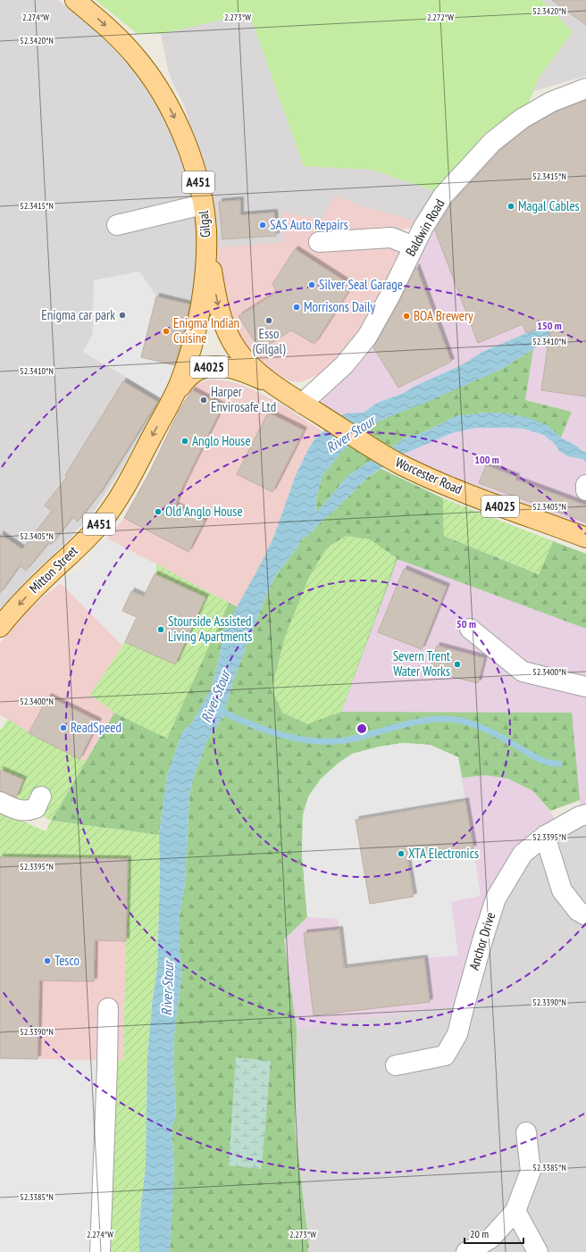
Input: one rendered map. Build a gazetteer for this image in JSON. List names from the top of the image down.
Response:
{
  "streets": {
    "main road": [
      "A451",
      "Gilgal",
      "A4025",
      "Worcester Road",
      "Mitton Street"
    ],
    "street": ["Baldwin Road", "Anchor Drive"]
  },
  "crossings": [
    ["Gilgal", "A4025"],
    ["Gilgal", "Mitton Street"],
    ["Baldwin Road", "Worcester Road"],
    ["A4025", "Worcester Road"],
    ["A4025", "Mitton Street"]
  ],
  "one_way": ["Gilgal", "Mitton Street"],
  "water": ["River Stour"],
  "places": [
    "Magal Cables",
    "SAS Auto Repairs",
    "Silver Seal Garage",
    "Morrisons Daily",
    "Enigma car park",
    "BOA Brewery",
    "Esso (Gilgal)",
    "Enigma Indian Cuisine",
    "Harper Envirosafe Ltd",
    "Anglo House",
    "Old Anglo House",
    "Stourside Assisted Living Apartments",
    "Severn Trent Water Works",
    "ReadSpeed",
    "XTA Electronics",
    "Tesco"
  ],
  "scale_bar": "20 m",
  "coordinates": [
    "52.3420°N",
    "2.274°W",
    "2.273°W",
    "2.272°W",
    "52.3415°N",
    "52.3410°N",
    "52.3405°N",
    "52.3400°N",
    "52.3395°N",
    "52.3390°N",
    "52.3385°N"
  ],
  "rings": ["150 m", "100 m", "50 m"]
}
